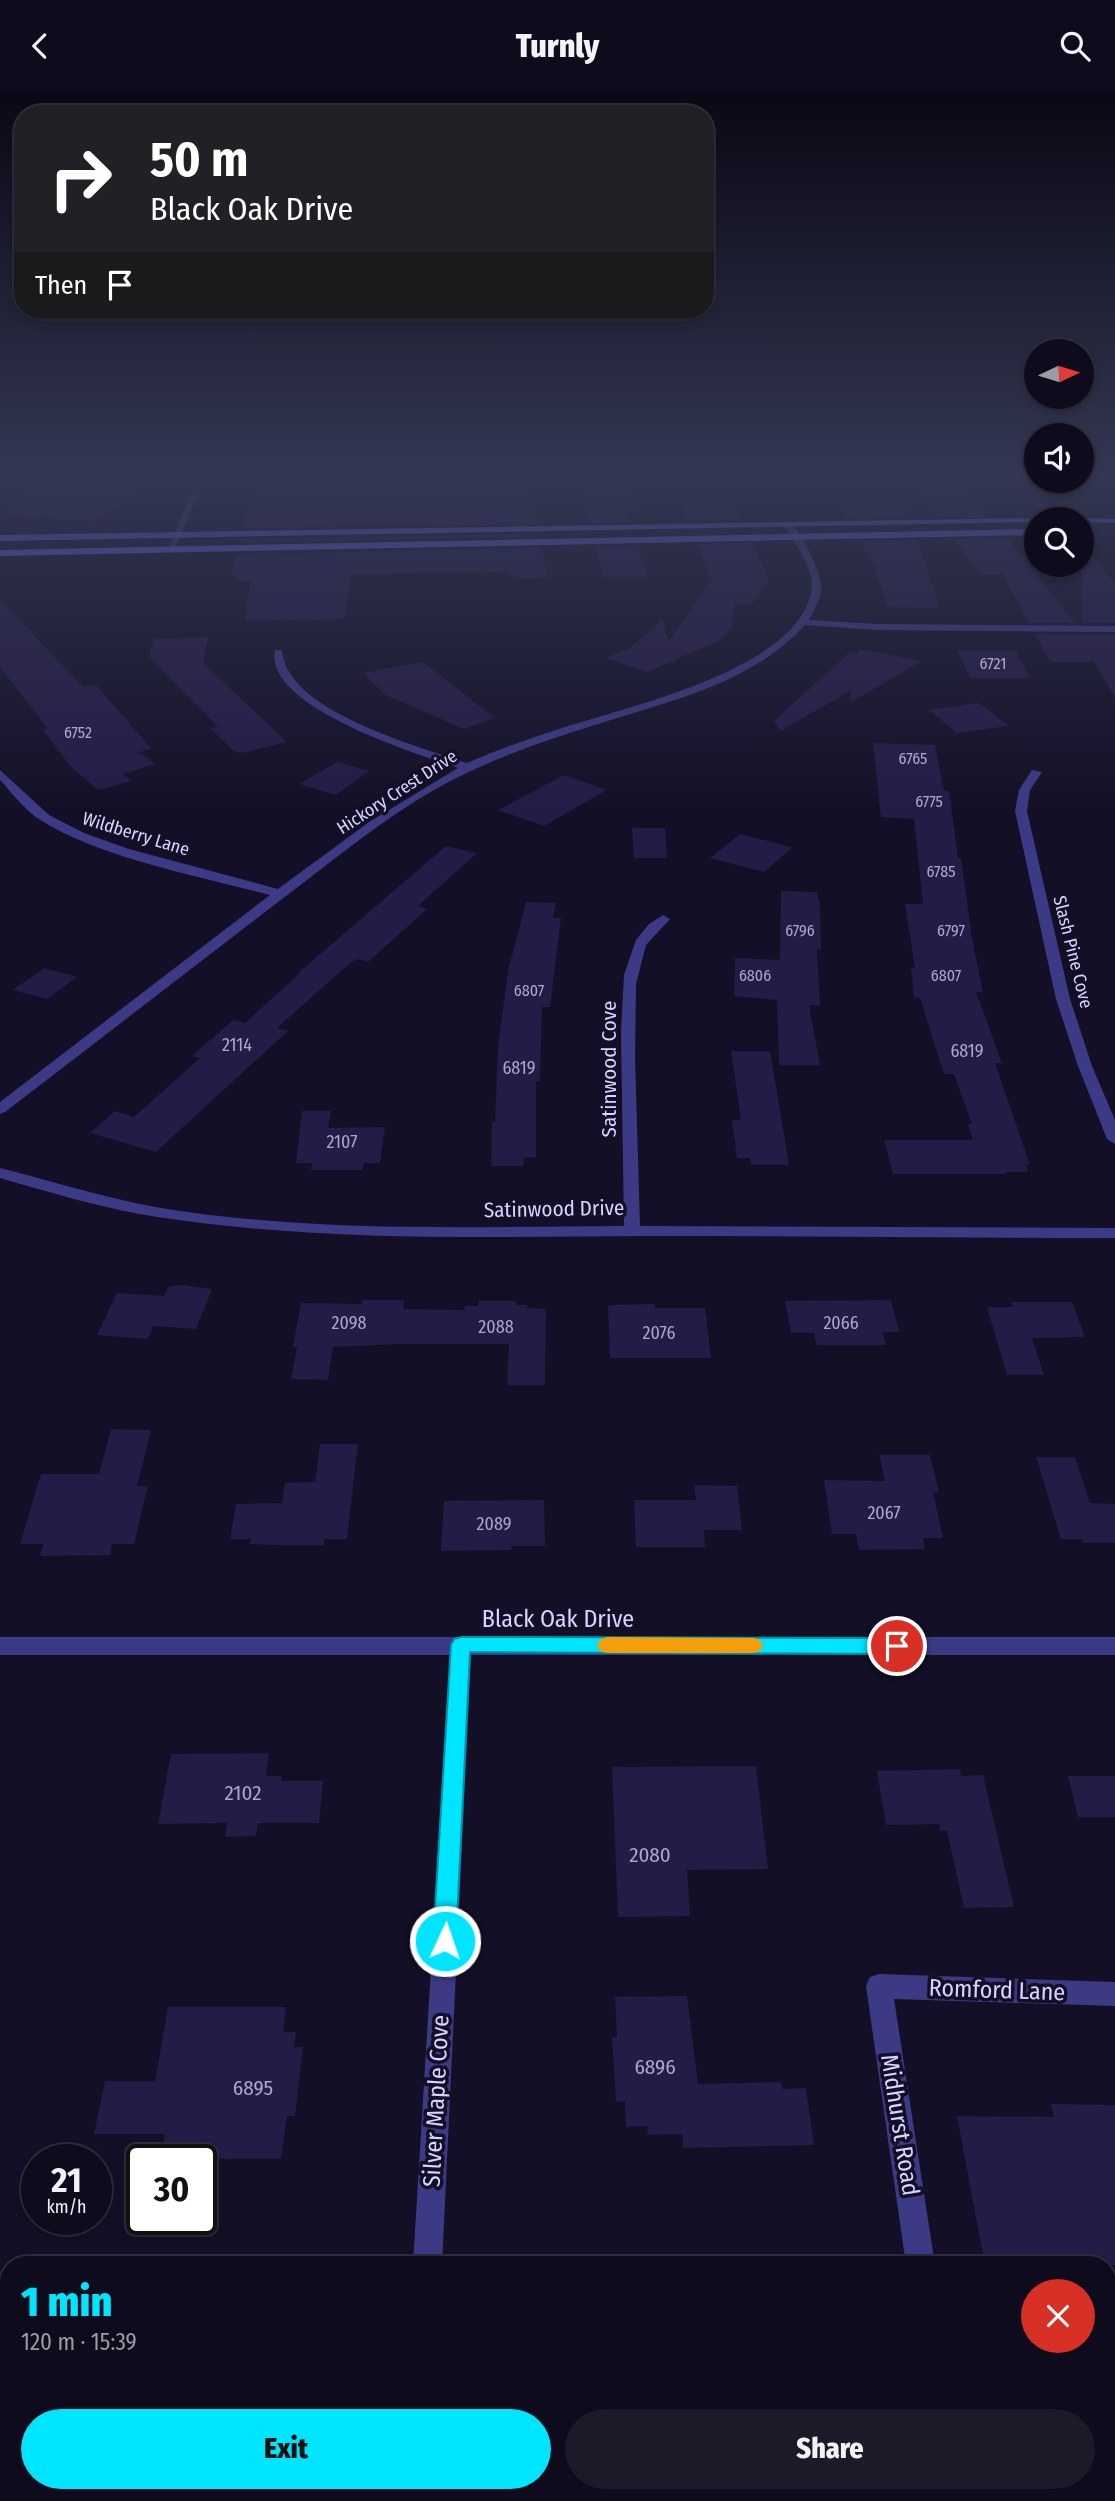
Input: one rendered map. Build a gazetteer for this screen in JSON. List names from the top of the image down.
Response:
{
  "streets": {
    "street": [
      "Hickory Crest Drive",
      "Wildberry Lane",
      "Slash Pine Cove",
      "Satinwood Cove",
      "Satinwood Drive",
      "Black Oak Drive",
      "Romford Lane",
      "Silver Maple Cove",
      "Midhurst Road"
    ]
  },
  "crossings": [
    ["Hickory Crest Drive", "Wildberry Lane"],
    ["Satinwood Cove", "Satinwood Drive"],
    ["Black Oak Drive", "Silver Maple Cove"],
    ["Romford Lane", "Midhurst Road"]
  ],
  "house_numbers": [
    "6721",
    "6752",
    "6765",
    "6775",
    "6785",
    "6796",
    "6797",
    "6806",
    "6807",
    "6807",
    "2114",
    "6819",
    "6819",
    "2107",
    "2098",
    "2066",
    "2088",
    "2076",
    "2067",
    "2089",
    "2102",
    "2080",
    "6896",
    "6895"
  ],
  "north": "right",
  "page": {
    "header": "Turnly",
    "turn": ["50 m", "Black Oak Drive"],
    "then": "Then",
    "speed": "21 km/h",
    "limit": "30",
    "heading": ["1 min", "120 m · 15:39"],
    "buttons": ["Exit", "Share"]
  }
}
